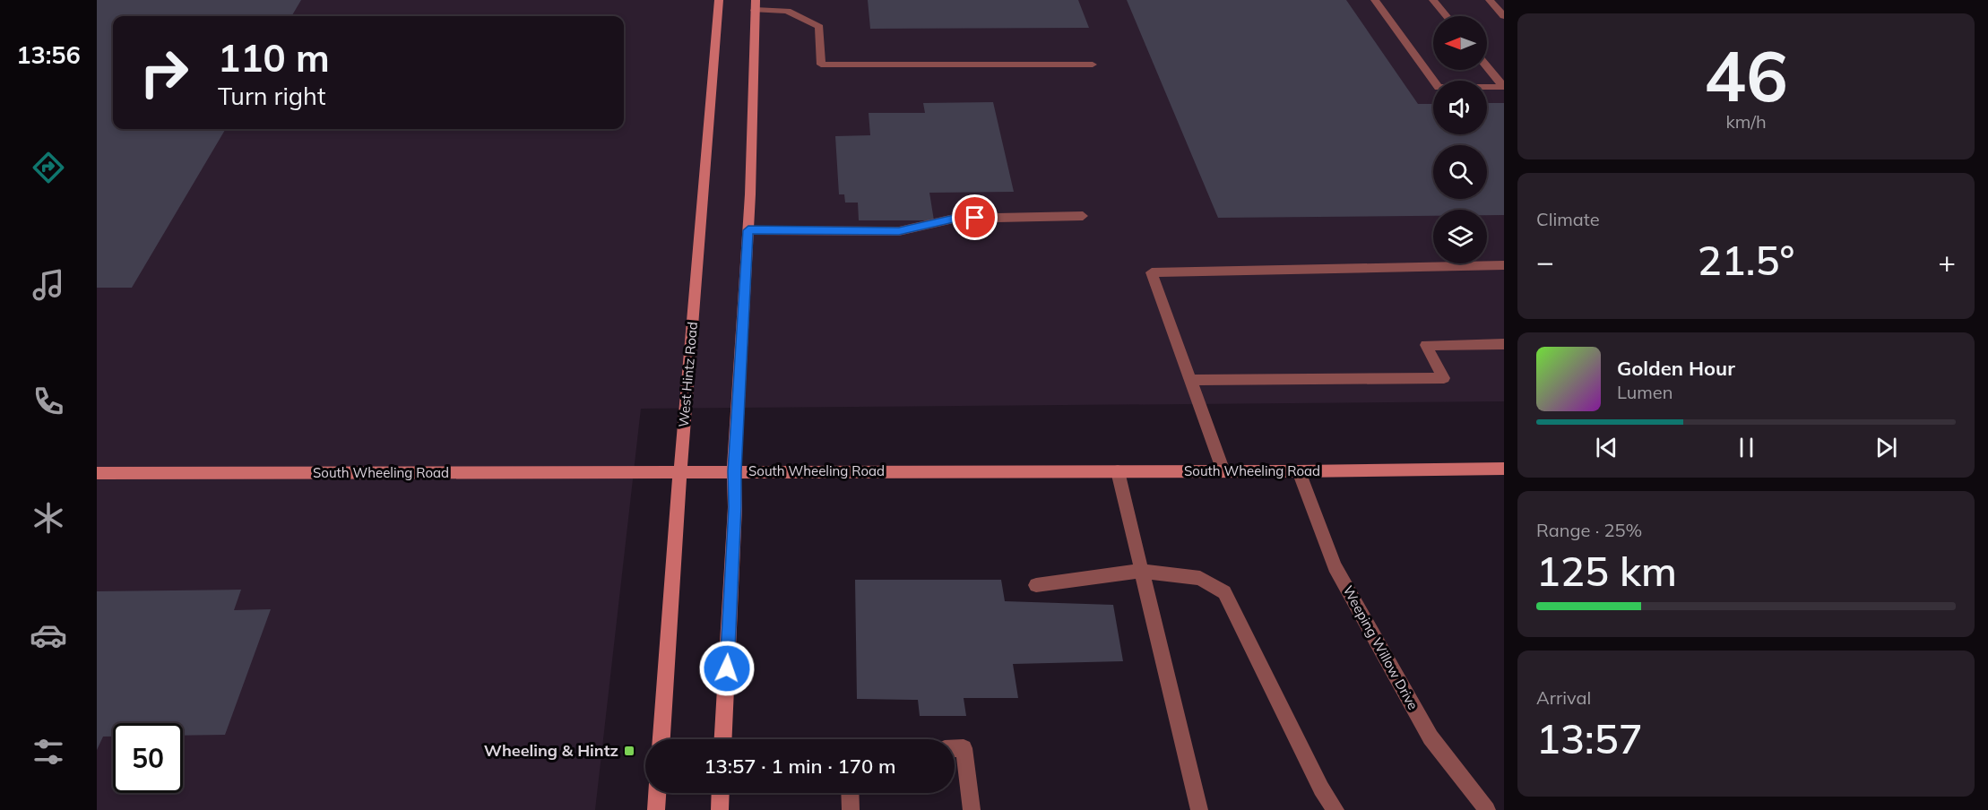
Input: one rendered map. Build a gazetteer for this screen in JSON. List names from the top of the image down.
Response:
{
  "streets": {
    "main road": ["West Hintz Road", "South Wheeling Road"],
    "street": ["Weeping Willow Drive"]
  },
  "crossings": [
    ["West Hintz Road", "South Wheeling Road"],
    ["South Wheeling Road", "Weeping Willow Drive"]
  ],
  "places": {
    "transit": ["Wheeling & Hintz"]
  },
  "north": "left",
  "page": {
    "tabs": "13:56",
    "tile": [
      ["46", "km/h"],
      "Climate",
      ["Range · 25%", "125 km"],
      ["Arrival", "13:57"]
    ],
    "turn": ["110 m", "Turn right"],
    "heat": ["−", "21.5°", "+"],
    "song": ["Golden Hour", "Lumen"],
    "limit": "50",
    "trip": "13:57 · 1 min · 170 m"
  }
}
